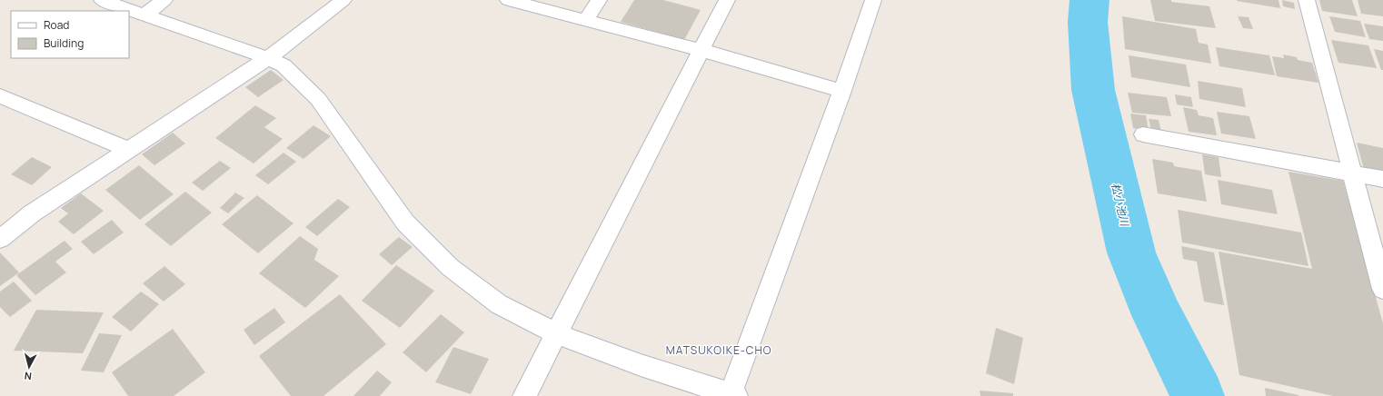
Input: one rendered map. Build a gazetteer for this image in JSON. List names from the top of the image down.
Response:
{
  "districts": ["MATSUKOIKE-CHO"],
  "water": ["松小池川"],
  "legend": ["Road", "Building"],
  "north": "bottom"
}
